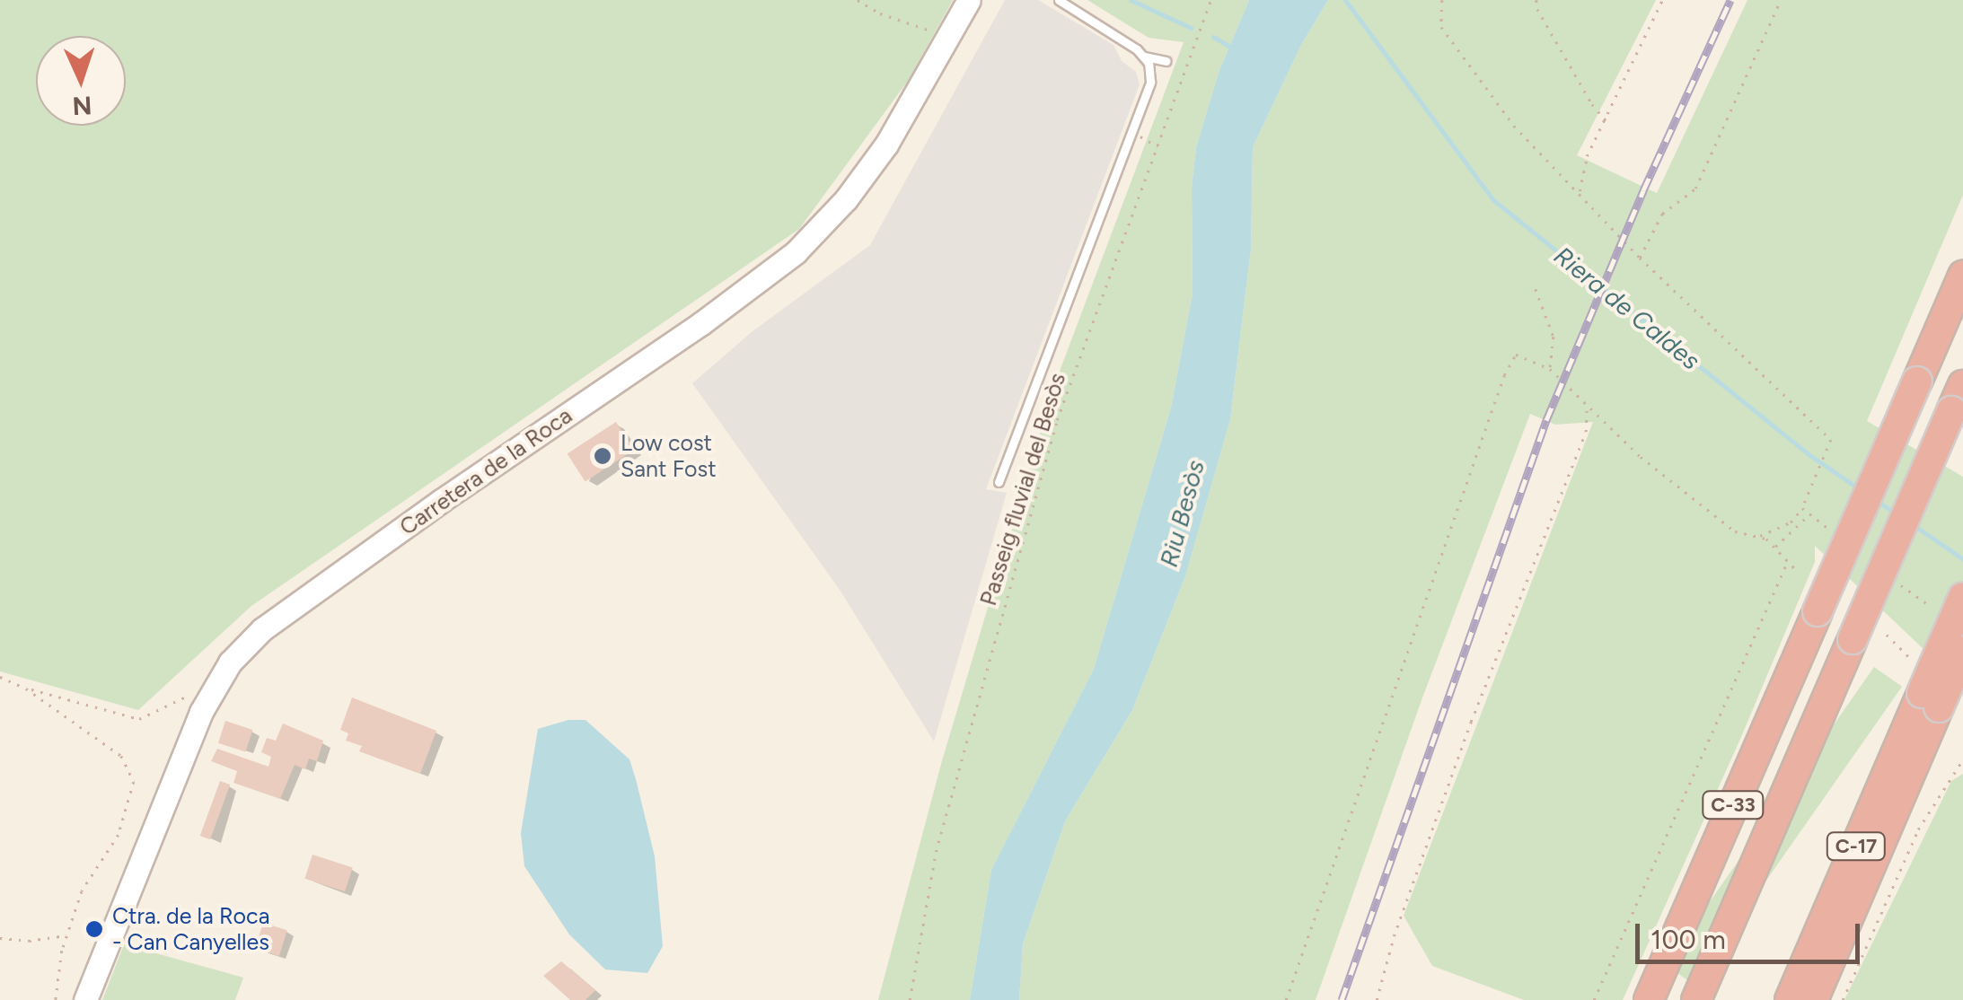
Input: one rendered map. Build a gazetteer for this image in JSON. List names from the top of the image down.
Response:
{
  "streets": {
    "highway": ["C-33", "C-17"],
    "street": ["Carretera de la Roca"],
    "path": ["Passeig fluvial del Besòs"]
  },
  "water": ["Riera de Caldes", "Riu Besòs"],
  "places": ["Low cost Sant Fost", "Ctra. de la Roca - Can Canyelles"],
  "scale_bar": "100 m",
  "north": "bottom"
}
